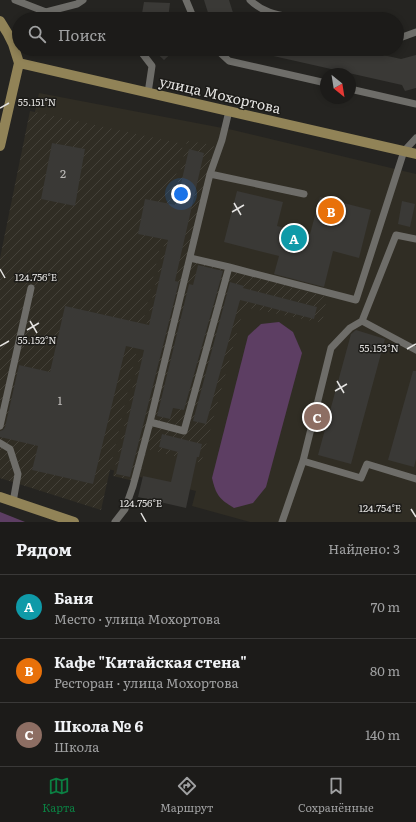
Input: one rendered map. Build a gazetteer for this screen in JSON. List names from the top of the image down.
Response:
{
  "streets": {
    "street": ["улица Мохортова"]
  },
  "house_numbers": ["2", "1"],
  "north": "bottom right",
  "page": {
    "search": "Поиск",
    "pins": ["B", "A", "C"],
    "heading": ["Рядом", "Найдено: 3"],
    "list": [
      {
        "mark": "A",
        "name": "Баня",
        "note": "Место · улица Мохортова",
        "value": "70 m"
      },
      {
        "mark": "B",
        "name": "Кафе \"Китайская стена\"",
        "note": "Ресторан · улица Мохортова",
        "value": "80 m"
      },
      {
        "mark": "C",
        "name": "Школа № 6",
        "note": "Школа",
        "value": "140 m"
      }
    ],
    "nav": ["Карта", "Маршрут", "Сохранённые"]
  },
  "coordinates": [
    "55.151°N",
    "124.756°E",
    "55.152°N",
    "55.153°N",
    "124.754°E"
  ]
}
